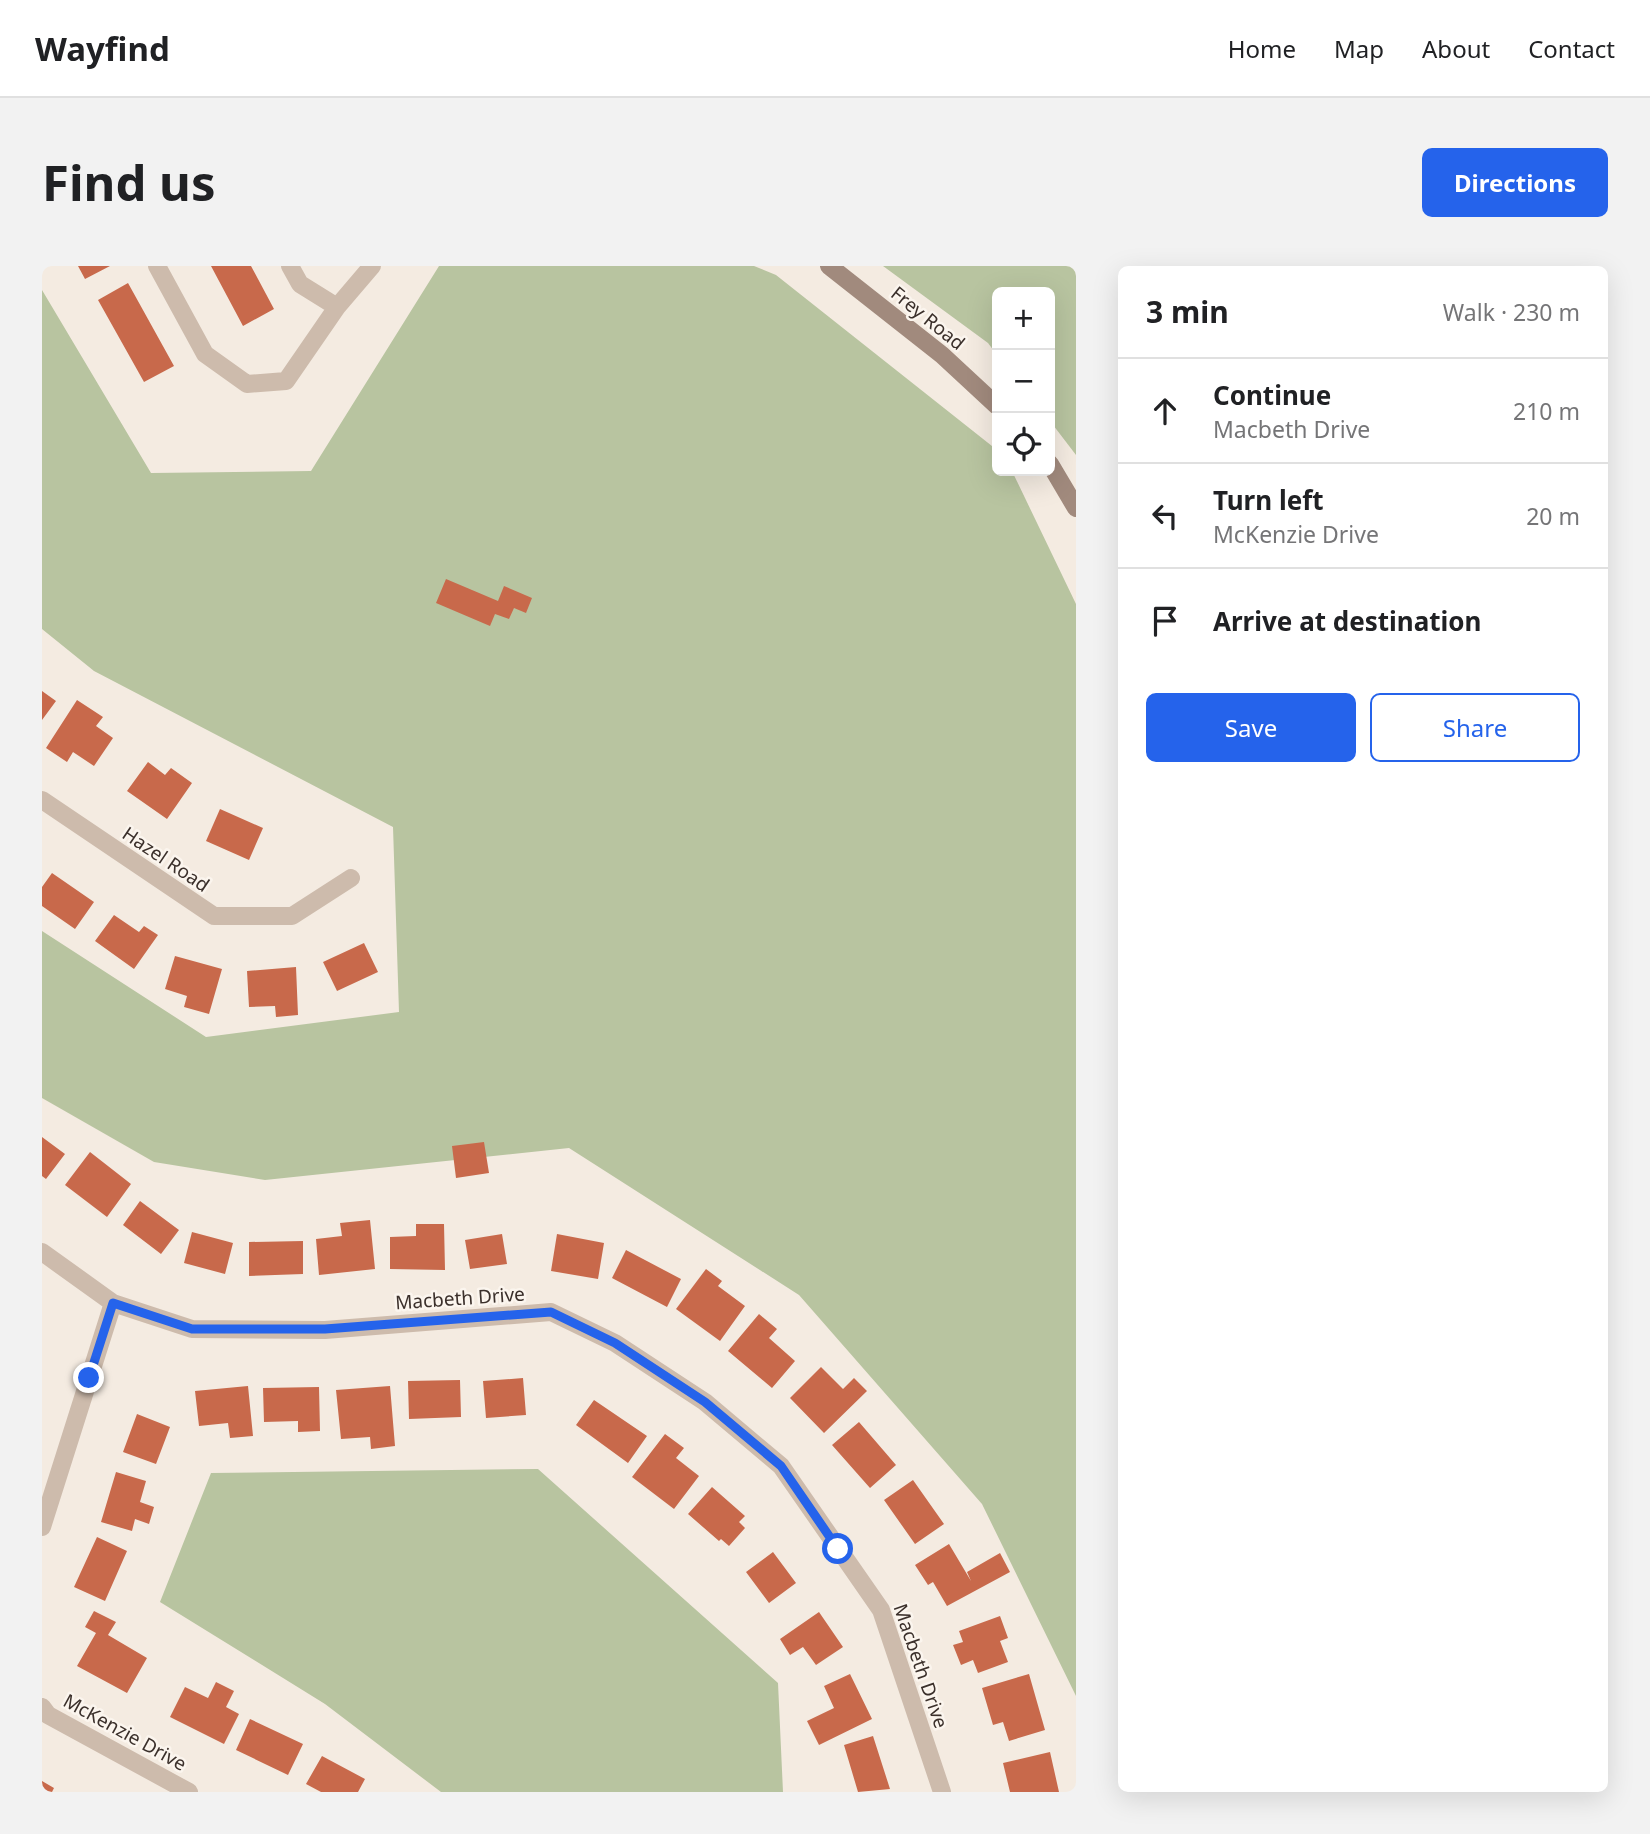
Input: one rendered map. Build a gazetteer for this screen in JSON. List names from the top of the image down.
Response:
{
  "streets": {
    "street": [
      "Frey Road",
      "Hazel Road",
      "Macbeth Drive",
      "McKenzie Drive"
    ]
  },
  "page": {
    "header": "Wayfind",
    "nav": [
      "Home",
      "Map",
      "About",
      "Contact"
    ],
    "buttons": [
      "Directions",
      ["Save", "Share"]
    ],
    "title": "Find us",
    "heading": ["3 min", "Walk · 230 m"],
    "map_buttons": ["+", "−"],
    "list": [
      ["Continue", "Macbeth Drive", "210 m"],
      ["Turn left", "McKenzie Drive", "20 m"],
      "Arrive at destination"
    ]
  }
}
